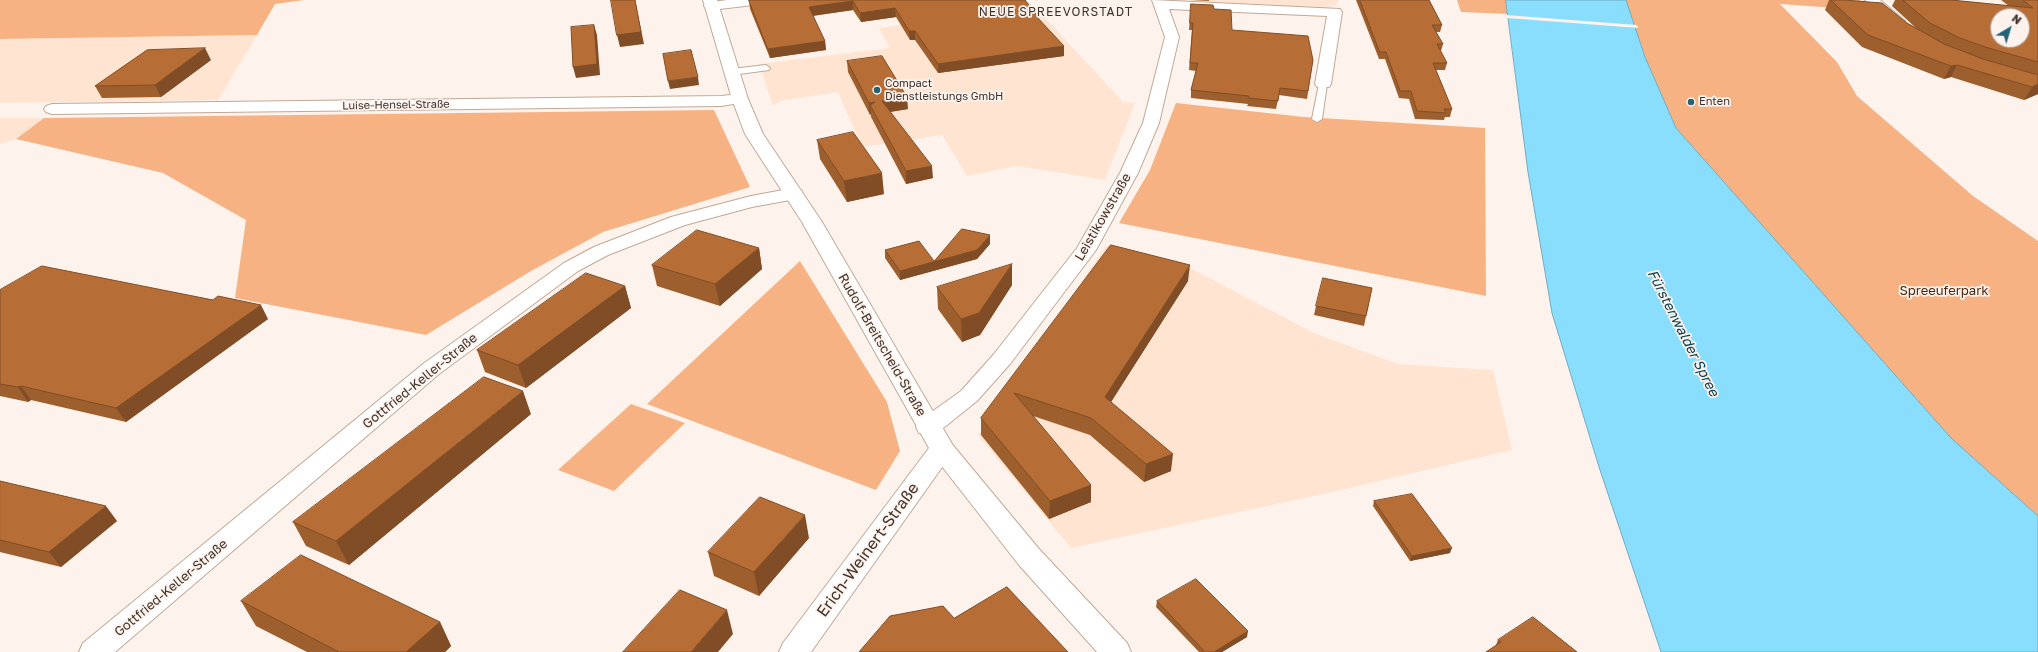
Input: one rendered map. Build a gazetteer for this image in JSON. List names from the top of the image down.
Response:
{
  "streets": {
    "street": [
      "Luise-Hensel-Straße",
      "Leistikowstraße",
      "Rudolf-Breitscheid-Straße",
      "Gottfried-Keller-Straße",
      "Erich-Weinert-Straße"
    ]
  },
  "crossings": [
    ["Luise-Hensel-Straße", "Rudolf-Breitscheid-Straße"],
    ["Leistikowstraße", "Rudolf-Breitscheid-Straße"],
    ["Leistikowstraße", "Erich-Weinert-Straße"],
    ["Rudolf-Breitscheid-Straße", "Gottfried-Keller-Straße"],
    ["Rudolf-Breitscheid-Straße", "Erich-Weinert-Straße"]
  ],
  "districts": ["NEUE SPREEVORSTADT"],
  "water": ["Fürstenwalder Spree"],
  "parks": ["Spreeuferpark"],
  "places": ["Compact Dienstleistungs GmbH", "Enten"],
  "north": "top right"
}
